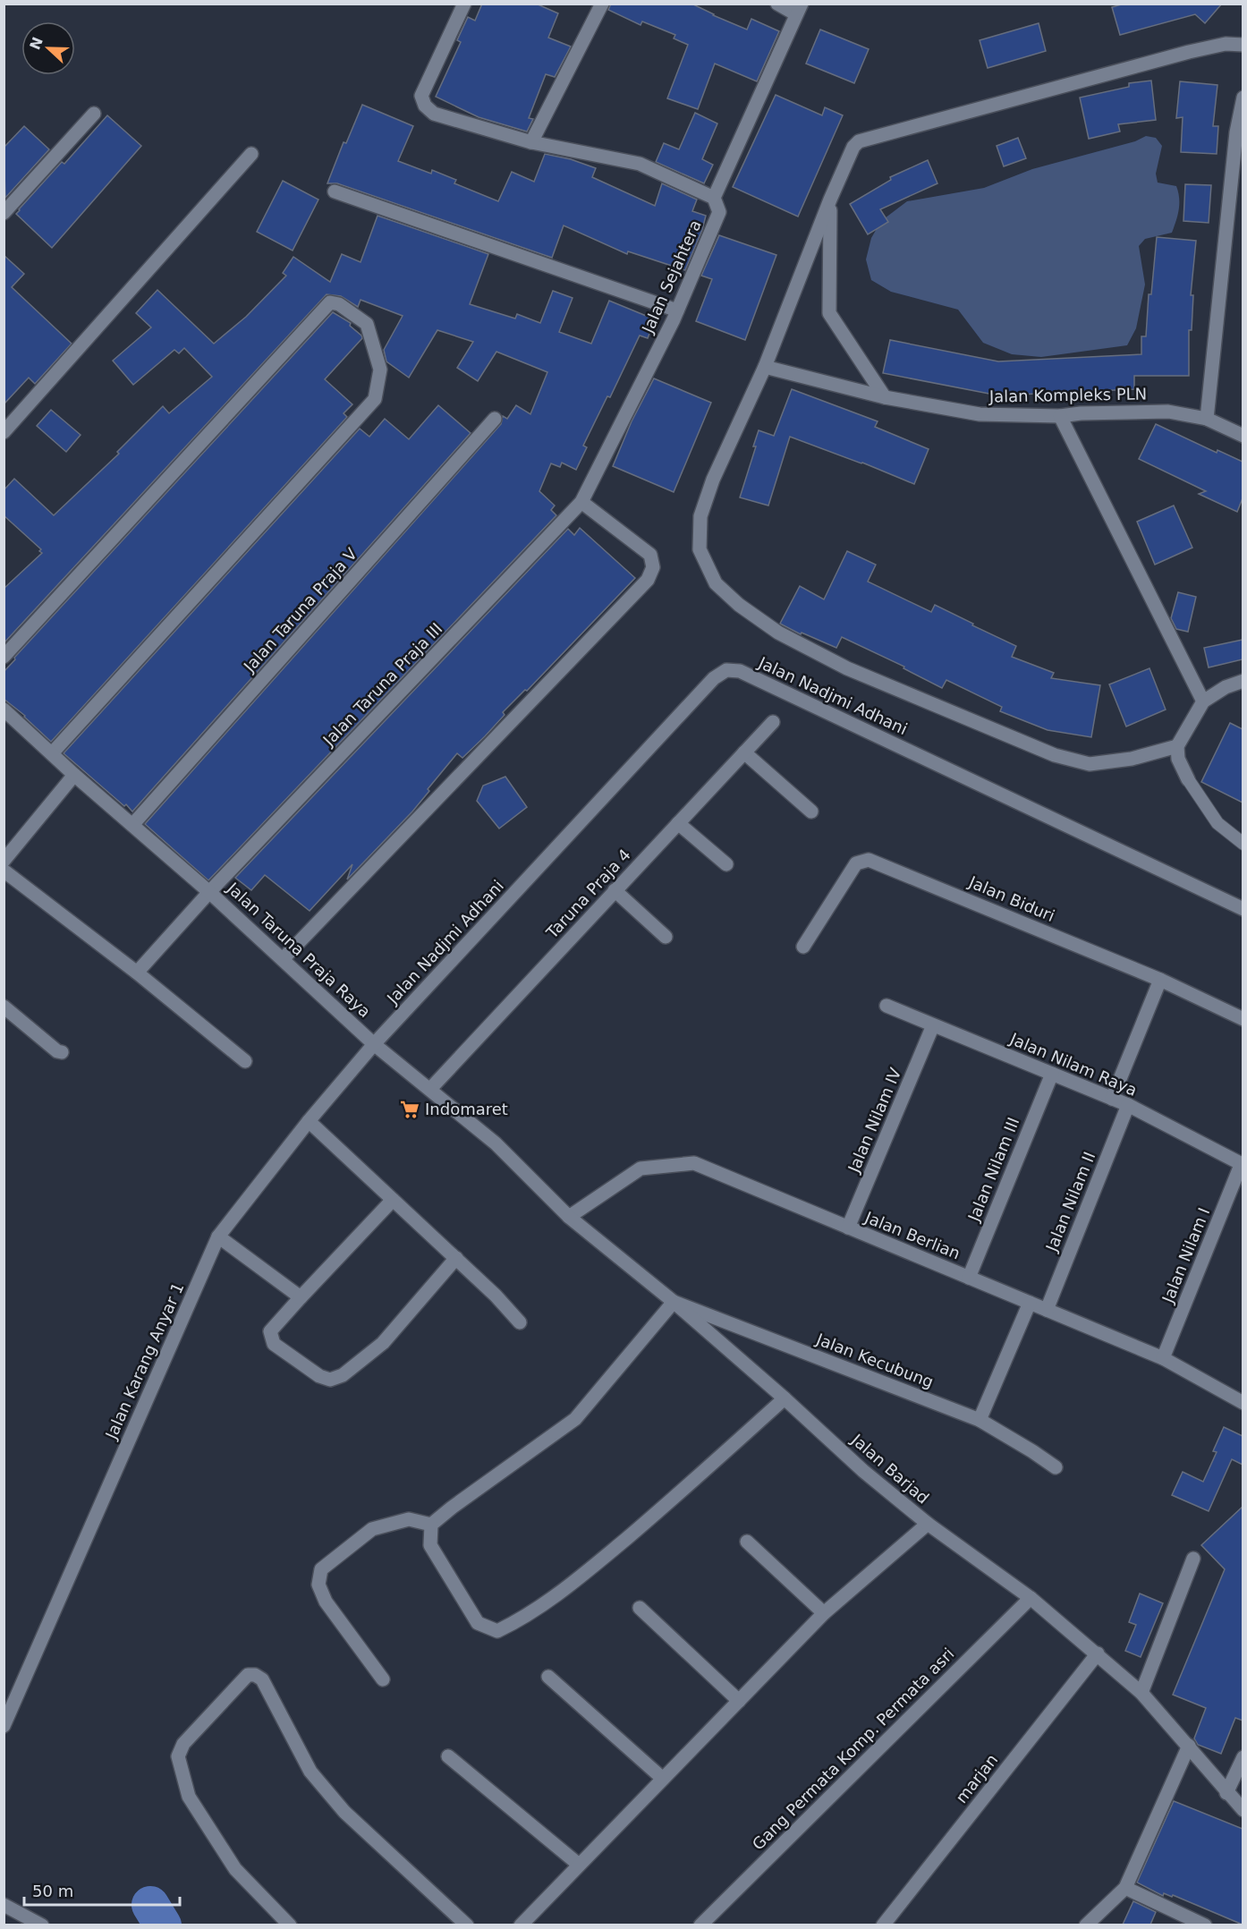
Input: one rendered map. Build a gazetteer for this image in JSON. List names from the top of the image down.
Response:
{
  "streets": {
    "street": [
      "Jalan Sejahtera",
      "Jalan Kompleks PLN",
      "Jalan Taruna Praja V",
      "Jalan Taruna Praja III",
      "Jalan Nadjmi Adhani",
      "Taruna Praja 4",
      "Jalan Biduri",
      "Jalan Taruna Praja Raya",
      "Jalan Nilam Raya",
      "Jalan Nilam IV",
      "Jalan Nilam III",
      "Jalan Nilam II",
      "Jalan Berlian",
      "Jalan Nilam I",
      "Jalan Karang Anyar 1",
      "Jalan Kecubung",
      "Jalan Barjad",
      "Gang Permata Komp. Permata asri",
      "marjan"
    ]
  },
  "crossings": [
    ["Jalan Sejahtera", "Jalan Taruna Praja III"],
    ["Jalan Taruna Praja V", "Jalan Taruna Praja Raya"],
    ["Jalan Taruna Praja III", "Jalan Taruna Praja Raya"],
    ["Jalan Nadjmi Adhani", "Jalan Taruna Praja Raya"],
    ["Jalan Nadjmi Adhani", "Jalan Karang Anyar 1"],
    ["Taruna Praja 4", "Jalan Taruna Praja Raya"],
    ["Jalan Taruna Praja Raya", "Jalan Berlian"],
    ["Jalan Taruna Praja Raya", "Jalan Karang Anyar 1"],
    ["Jalan Taruna Praja Raya", "Jalan Barjad"],
    ["Jalan Nilam Raya", "Jalan Nilam IV"],
    ["Jalan Nilam Raya", "Jalan Nilam III"],
    ["Jalan Nilam Raya", "Jalan Nilam II"],
    ["Jalan Nilam Raya", "Jalan Nilam I"],
    ["Jalan Nilam IV", "Jalan Berlian"],
    ["Jalan Nilam III", "Jalan Berlian"],
    ["Jalan Nilam II", "Jalan Berlian"],
    ["Jalan Berlian", "Jalan Nilam I"],
    ["Jalan Berlian", "Jalan Barjad"],
    ["Jalan Kecubung", "Jalan Barjad"],
    ["Jalan Barjad", "Gang Permata Komp. Permata asri"],
    ["Jalan Barjad", "marjan"]
  ],
  "places": {
    "supermarket": ["Indomaret"]
  },
  "scale_bar": "50 m",
  "north": "left"
}
